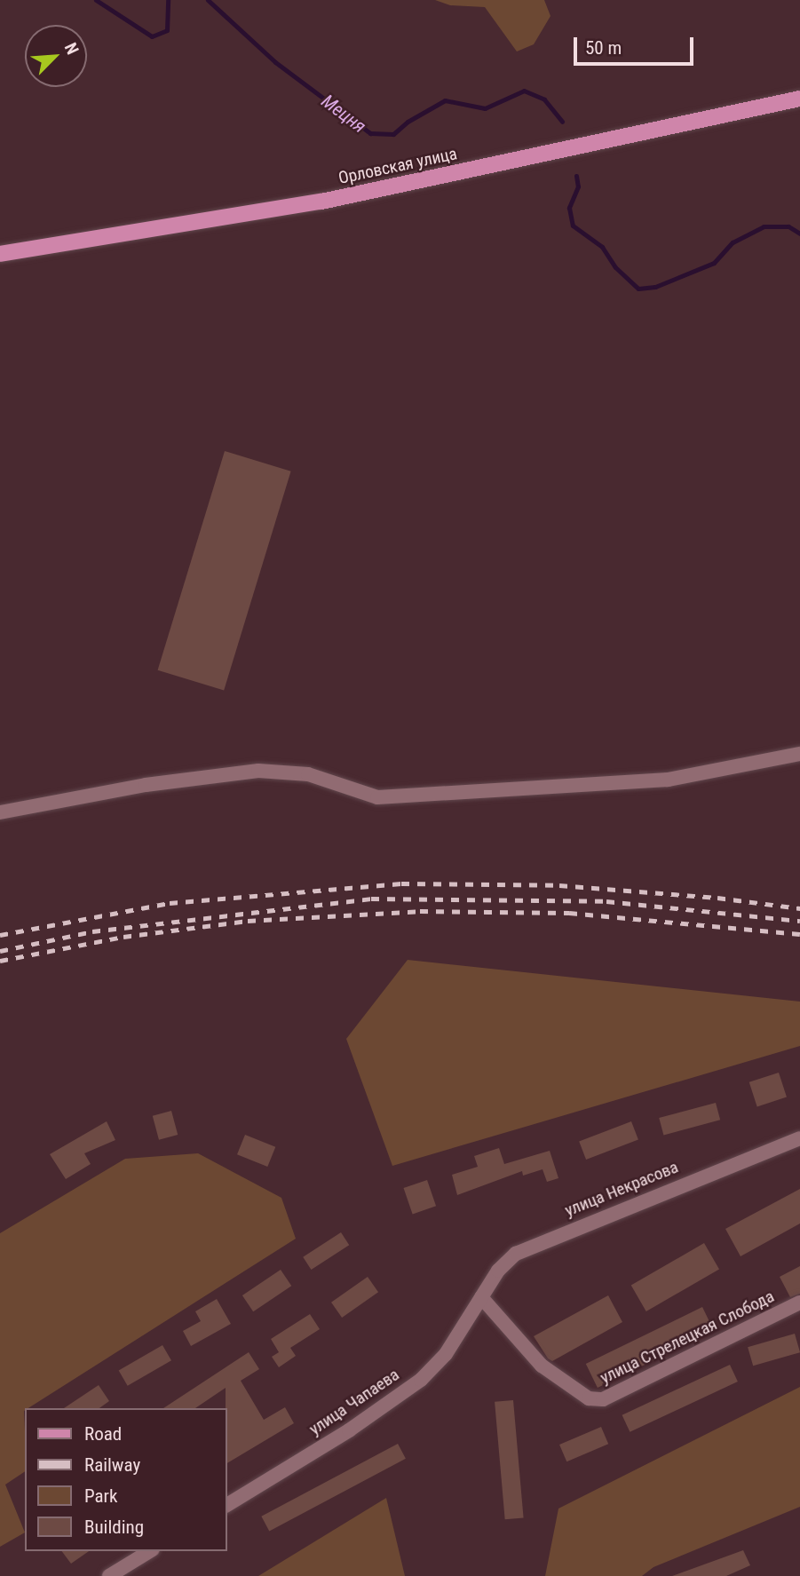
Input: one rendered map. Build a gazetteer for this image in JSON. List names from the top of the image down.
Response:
{
  "streets": {
    "main road": ["Орловская улица"],
    "street": ["улица Некрасова", "улица Стрелецкая Слобода", "улица Чапаева"]
  },
  "crossings": [
    ["улица Некрасова", "улица Стрелецкая Слобода"],
    ["улица Некрасова", "улица Чапаева"],
    ["улица Стрелецкая Слобода", "улица Чапаева"]
  ],
  "water": ["Мецня"],
  "legend": [
    "Road",
    "Railway",
    "Park",
    "Building"
  ],
  "scale_bar": "50 m",
  "north": "top right"
}
